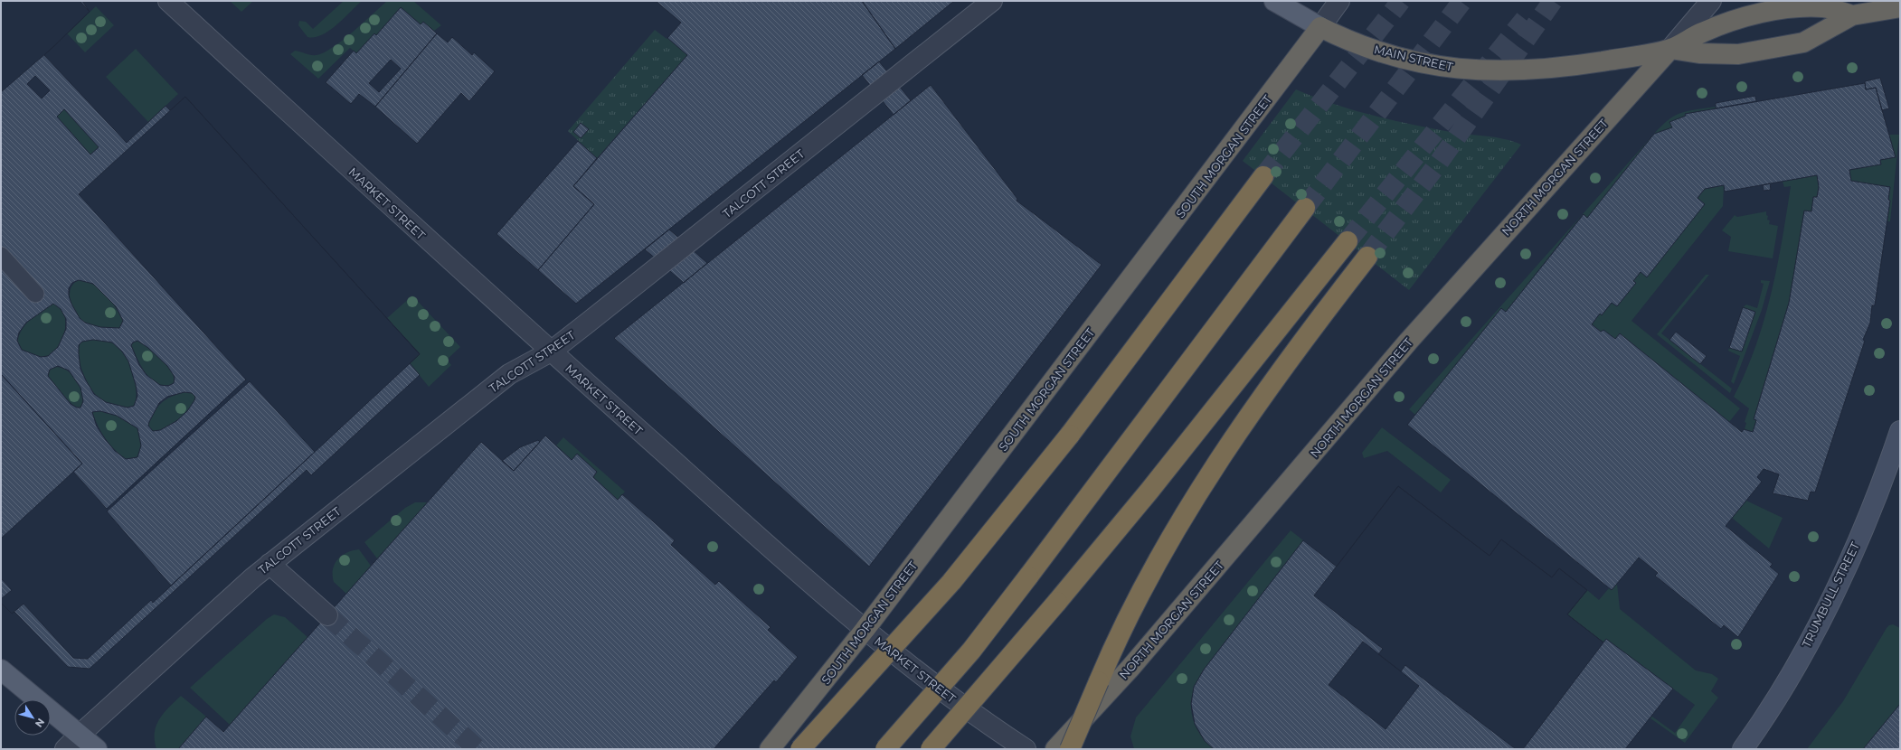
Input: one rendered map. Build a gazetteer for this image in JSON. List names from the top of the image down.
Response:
{
  "streets": {
    "highway": ["MAIN STREET", "SOUTH MORGAN STREET", "NORTH MORGAN STREET"],
    "main road": ["TRUMBULL STREET"],
    "street": ["TALCOTT STREET", "MARKET STREET"]
  },
  "crossings": [
    ["MAIN STREET", "SOUTH MORGAN STREET"],
    ["MAIN STREET", "NORTH MORGAN STREET"],
    ["SOUTH MORGAN STREET", "MARKET STREET"],
    ["TALCOTT STREET", "MARKET STREET"]
  ],
  "north": "bottom right"
}
